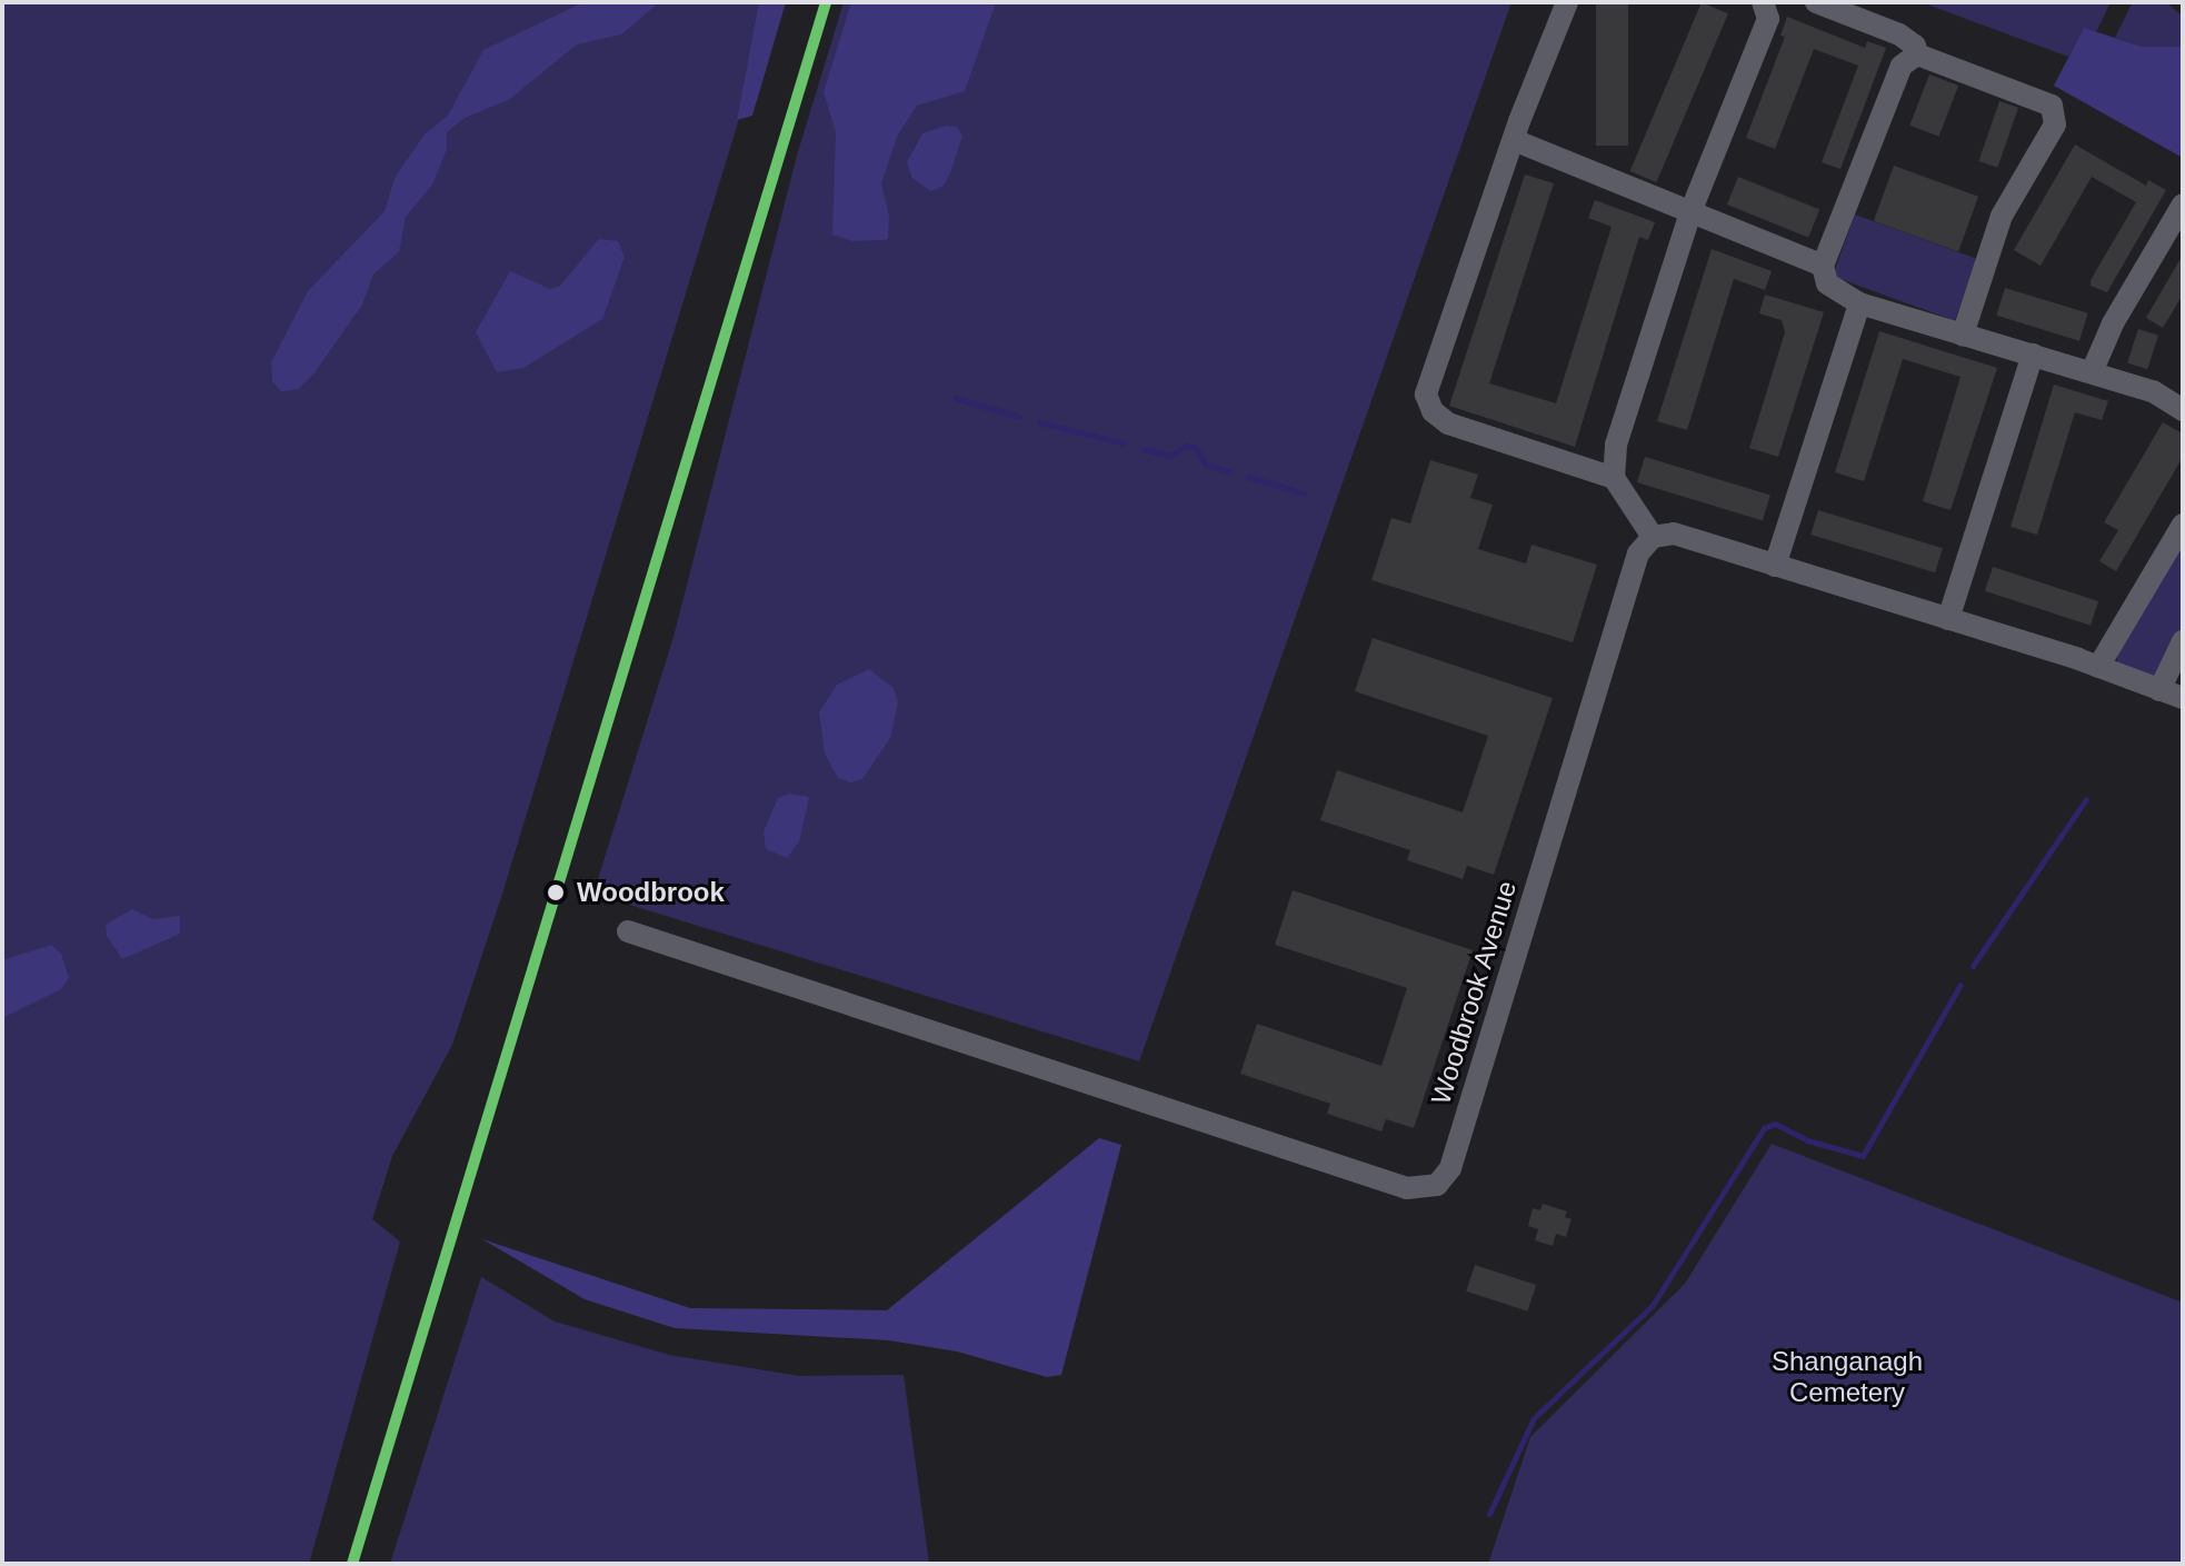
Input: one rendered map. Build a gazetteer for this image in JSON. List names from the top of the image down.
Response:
{
  "streets": {
    "street": ["Woodbrook Avenue"]
  },
  "parks": ["Shanganagh Cemetery"],
  "places": ["Woodbrook"]
}
